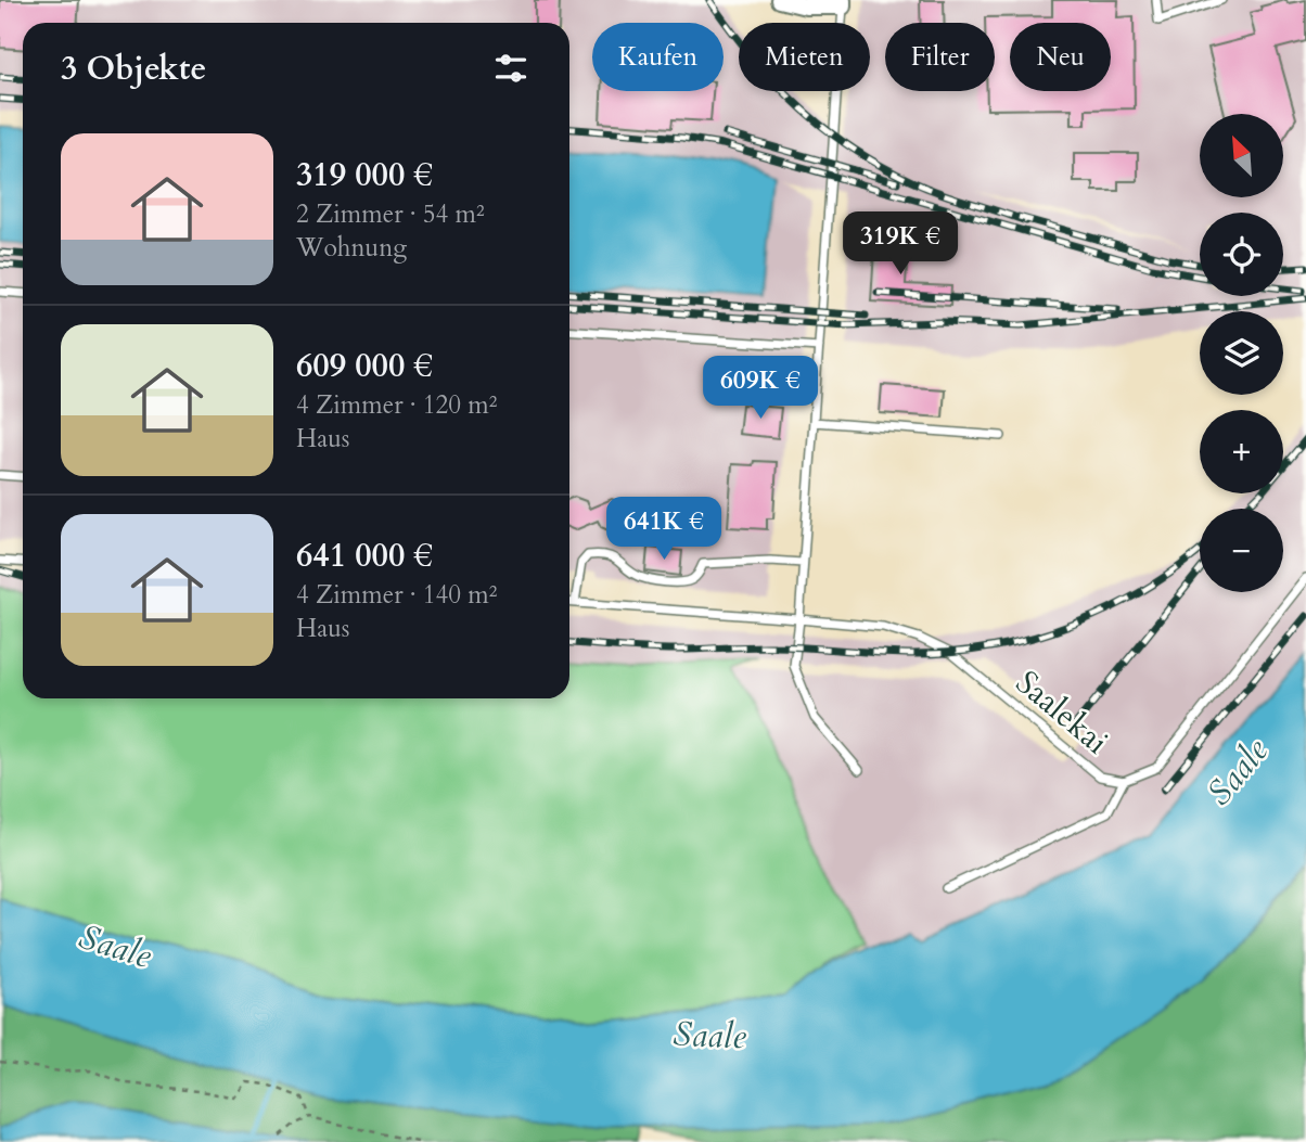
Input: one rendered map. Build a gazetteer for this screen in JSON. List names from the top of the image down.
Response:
{
  "streets": {
    "lane": ["Saalekai"]
  },
  "water": ["Saale"],
  "north": "top left",
  "page": {
    "chip": [
      "Kaufen",
      "Mieten",
      "Filter",
      "Neu"
    ],
    "heading": "3 Objekte",
    "map_buttons": ["+", "−"],
    "list": [
      {
        "name": "319 000 €",
        "note": "2 Zimmer · 54 m² · Wohnung"
      },
      {
        "name": "609 000 €",
        "note": "4 Zimmer · 120 m² · Haus"
      },
      {
        "name": "641 000 €",
        "note": "4 Zimmer · 140 m² · Haus"
      }
    ],
    "price": ["319K €", "609K €", "641K €"]
  }
}
